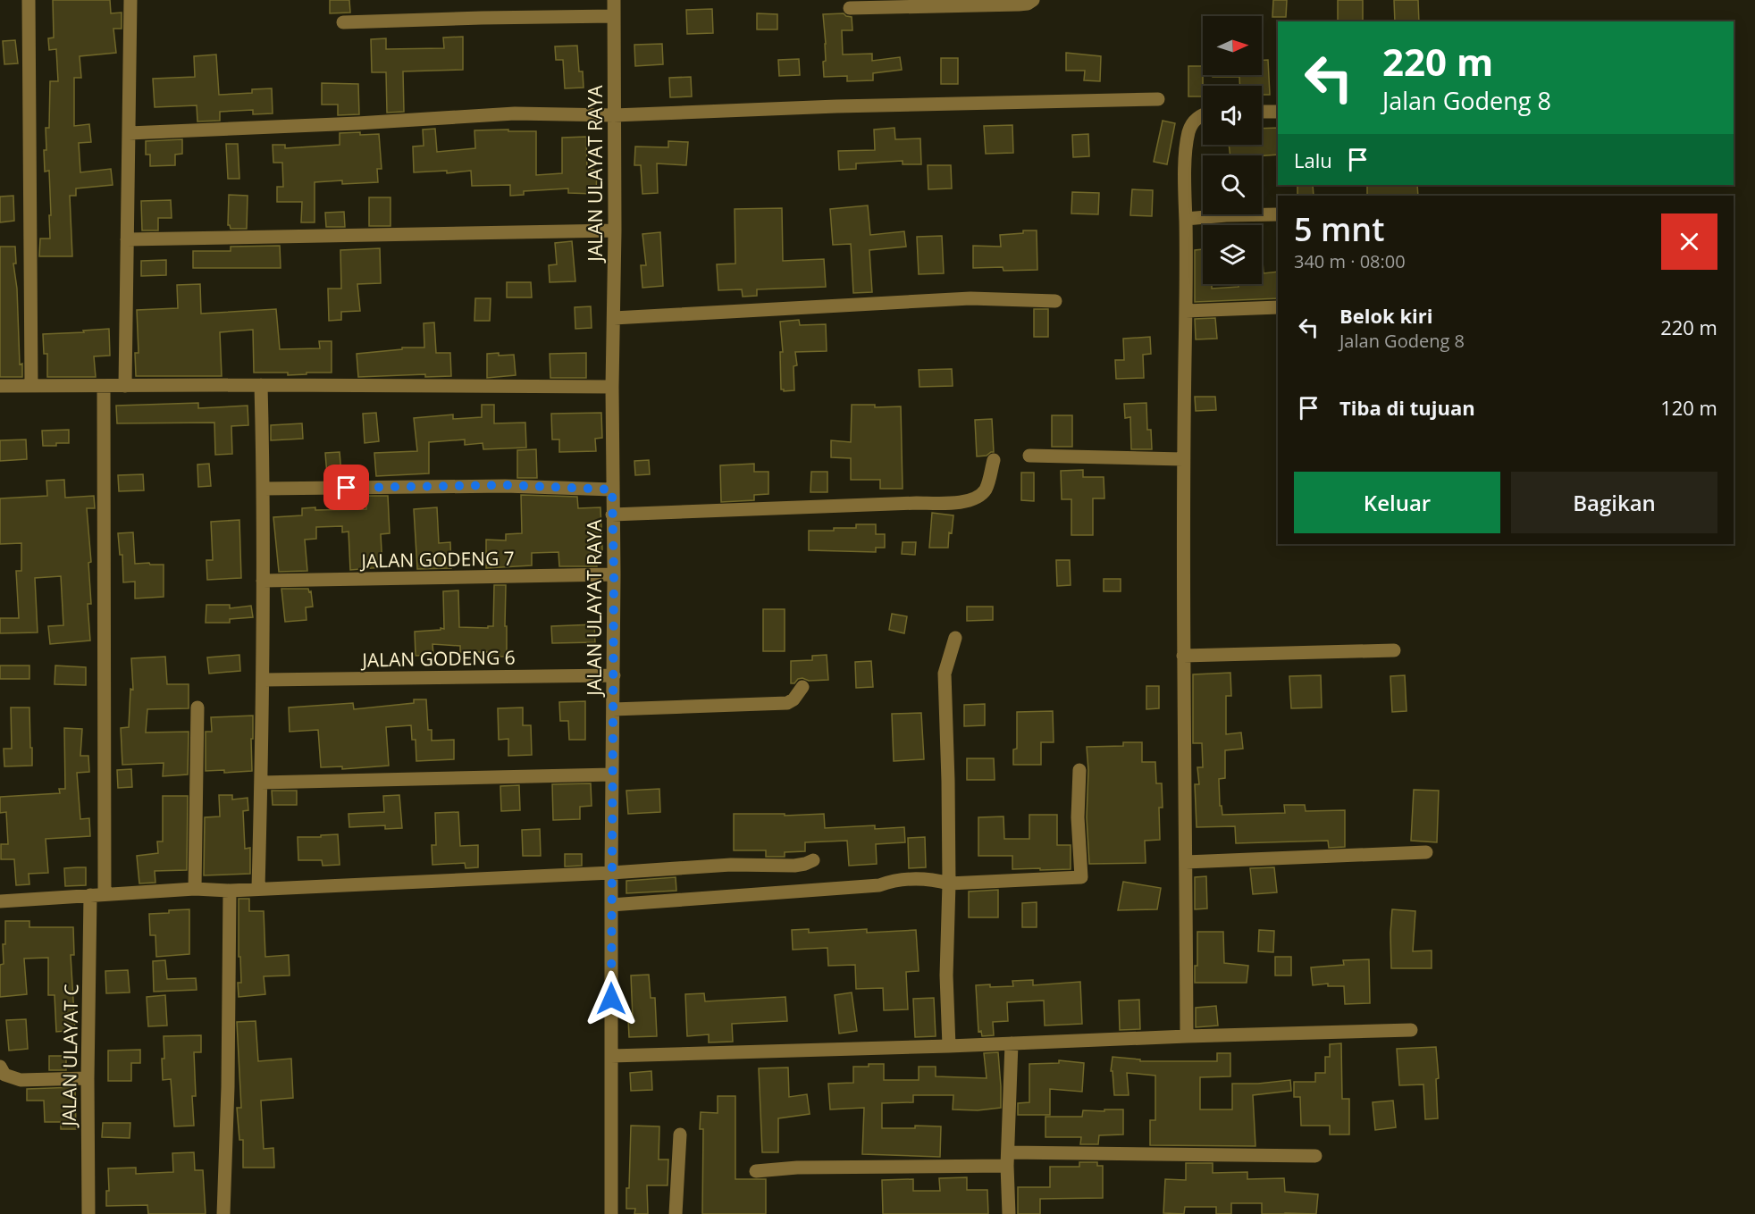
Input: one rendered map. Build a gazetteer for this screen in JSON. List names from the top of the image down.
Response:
{
  "streets": {
    "street": [
      "JALAN ULAYAT RAYA",
      "JALAN GODENG 7",
      "JALAN GODENG 6",
      "JALAN ULAYAT C"
    ]
  },
  "crossings": [
    ["JALAN ULAYAT RAYA", "JALAN GODENG 7"],
    ["JALAN ULAYAT RAYA", "JALAN GODENG 6"]
  ],
  "north": "right",
  "page": {
    "turn": ["220 m", "Jalan Godeng 8"],
    "then": "Lalu",
    "heading": ["5 mnt", "340 m · 08:00"],
    "list": [
      {
        "name": "Belok kiri",
        "note": "Jalan Godeng 8",
        "value": "220 m"
      },
      {
        "name": "Tiba di tujuan",
        "value": "120 m"
      }
    ],
    "buttons": ["Keluar", "Bagikan"]
  }
}
